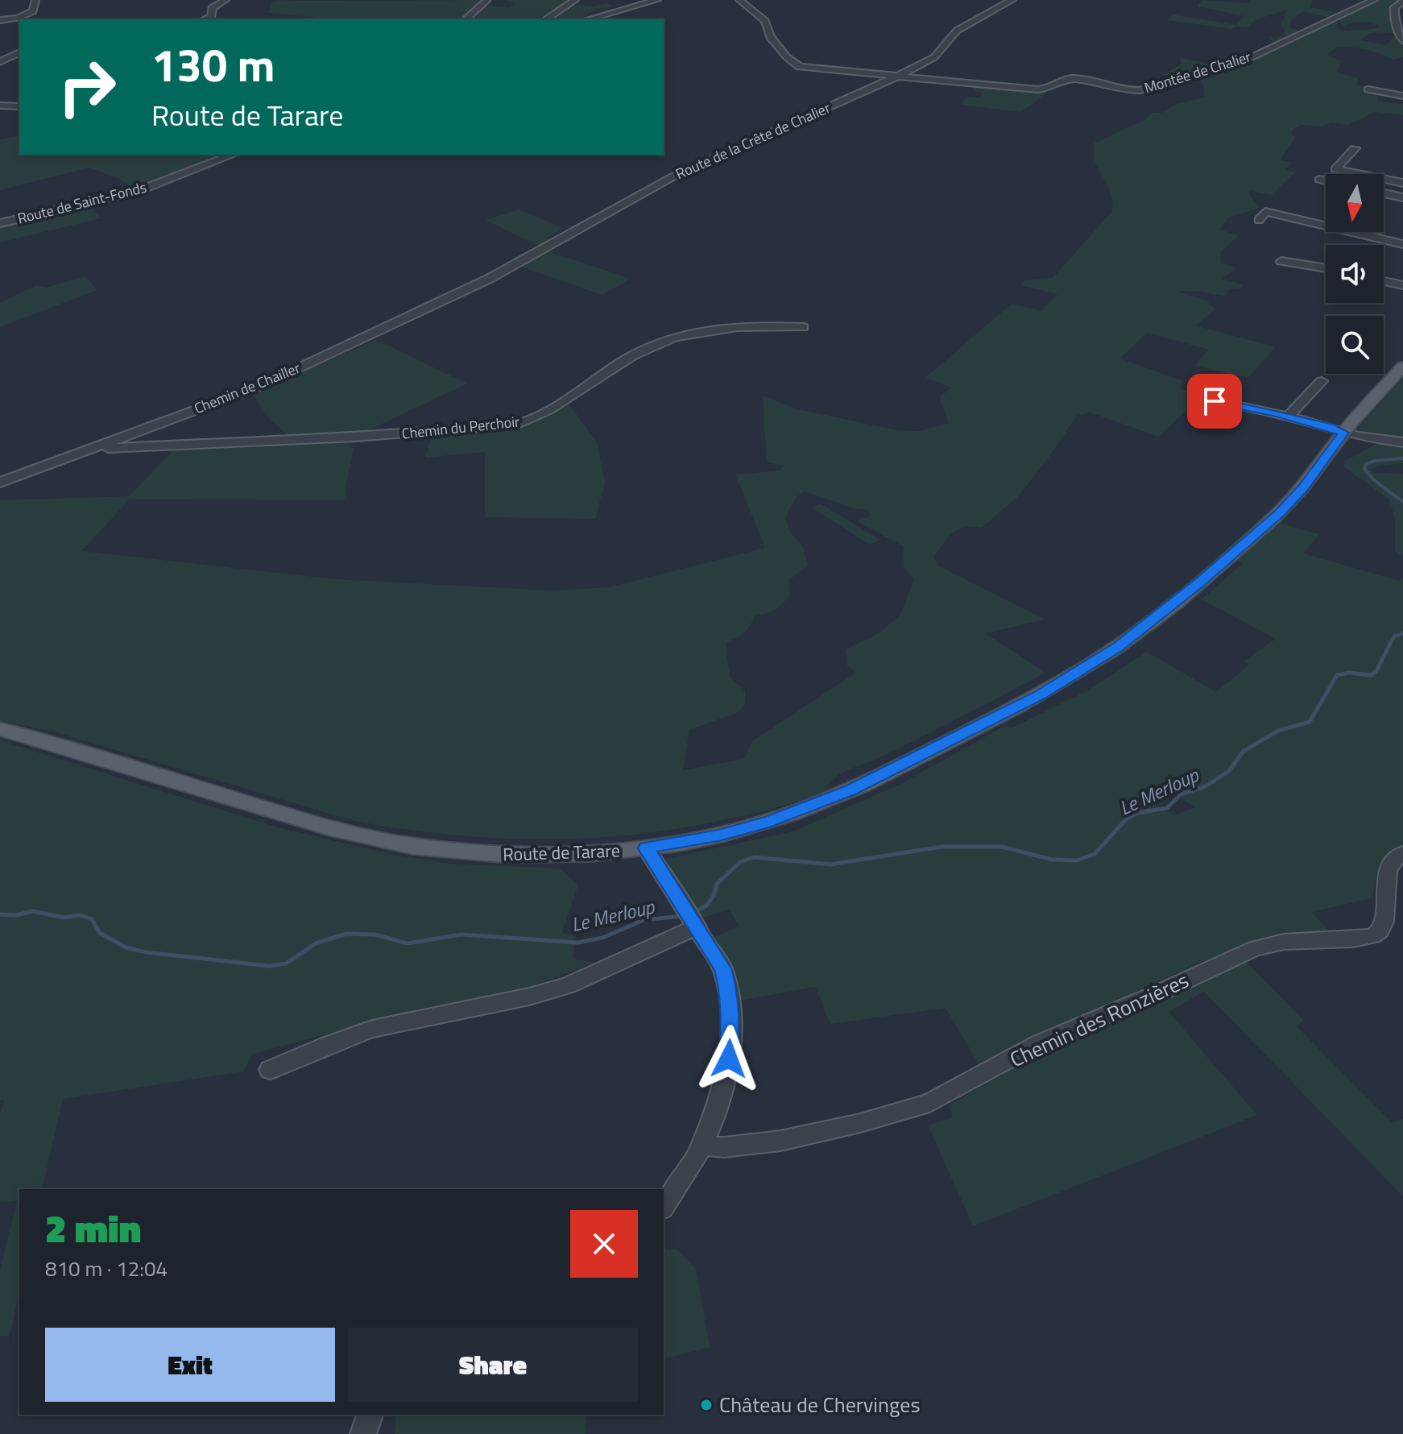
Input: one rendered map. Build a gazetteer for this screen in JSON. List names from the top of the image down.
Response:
{
  "streets": {
    "main road": ["Route de Tarare"],
    "street": [
      "Montée de Chalier",
      "Route de la Crête de Chalier",
      "Route de Saint-Fonds",
      "Chemin de Chailler",
      "Chemin du Perchoir",
      "Chemin des Ronzières"
    ]
  },
  "crossings": [
    ["Montée de Chalier", "Route de la Crête de Chalier"],
    ["Route de la Crête de Chalier", "Chemin de Chailler"],
    ["Chemin de Chailler", "Chemin du Perchoir"]
  ],
  "water": ["Le Merloup"],
  "places": ["Château de Chervinges"],
  "north": "bottom",
  "page": {
    "turn": ["130 m", "Route de Tarare"],
    "heading": ["2 min", "810 m · 12:04"],
    "buttons": ["Exit", "Share"]
  }
}
